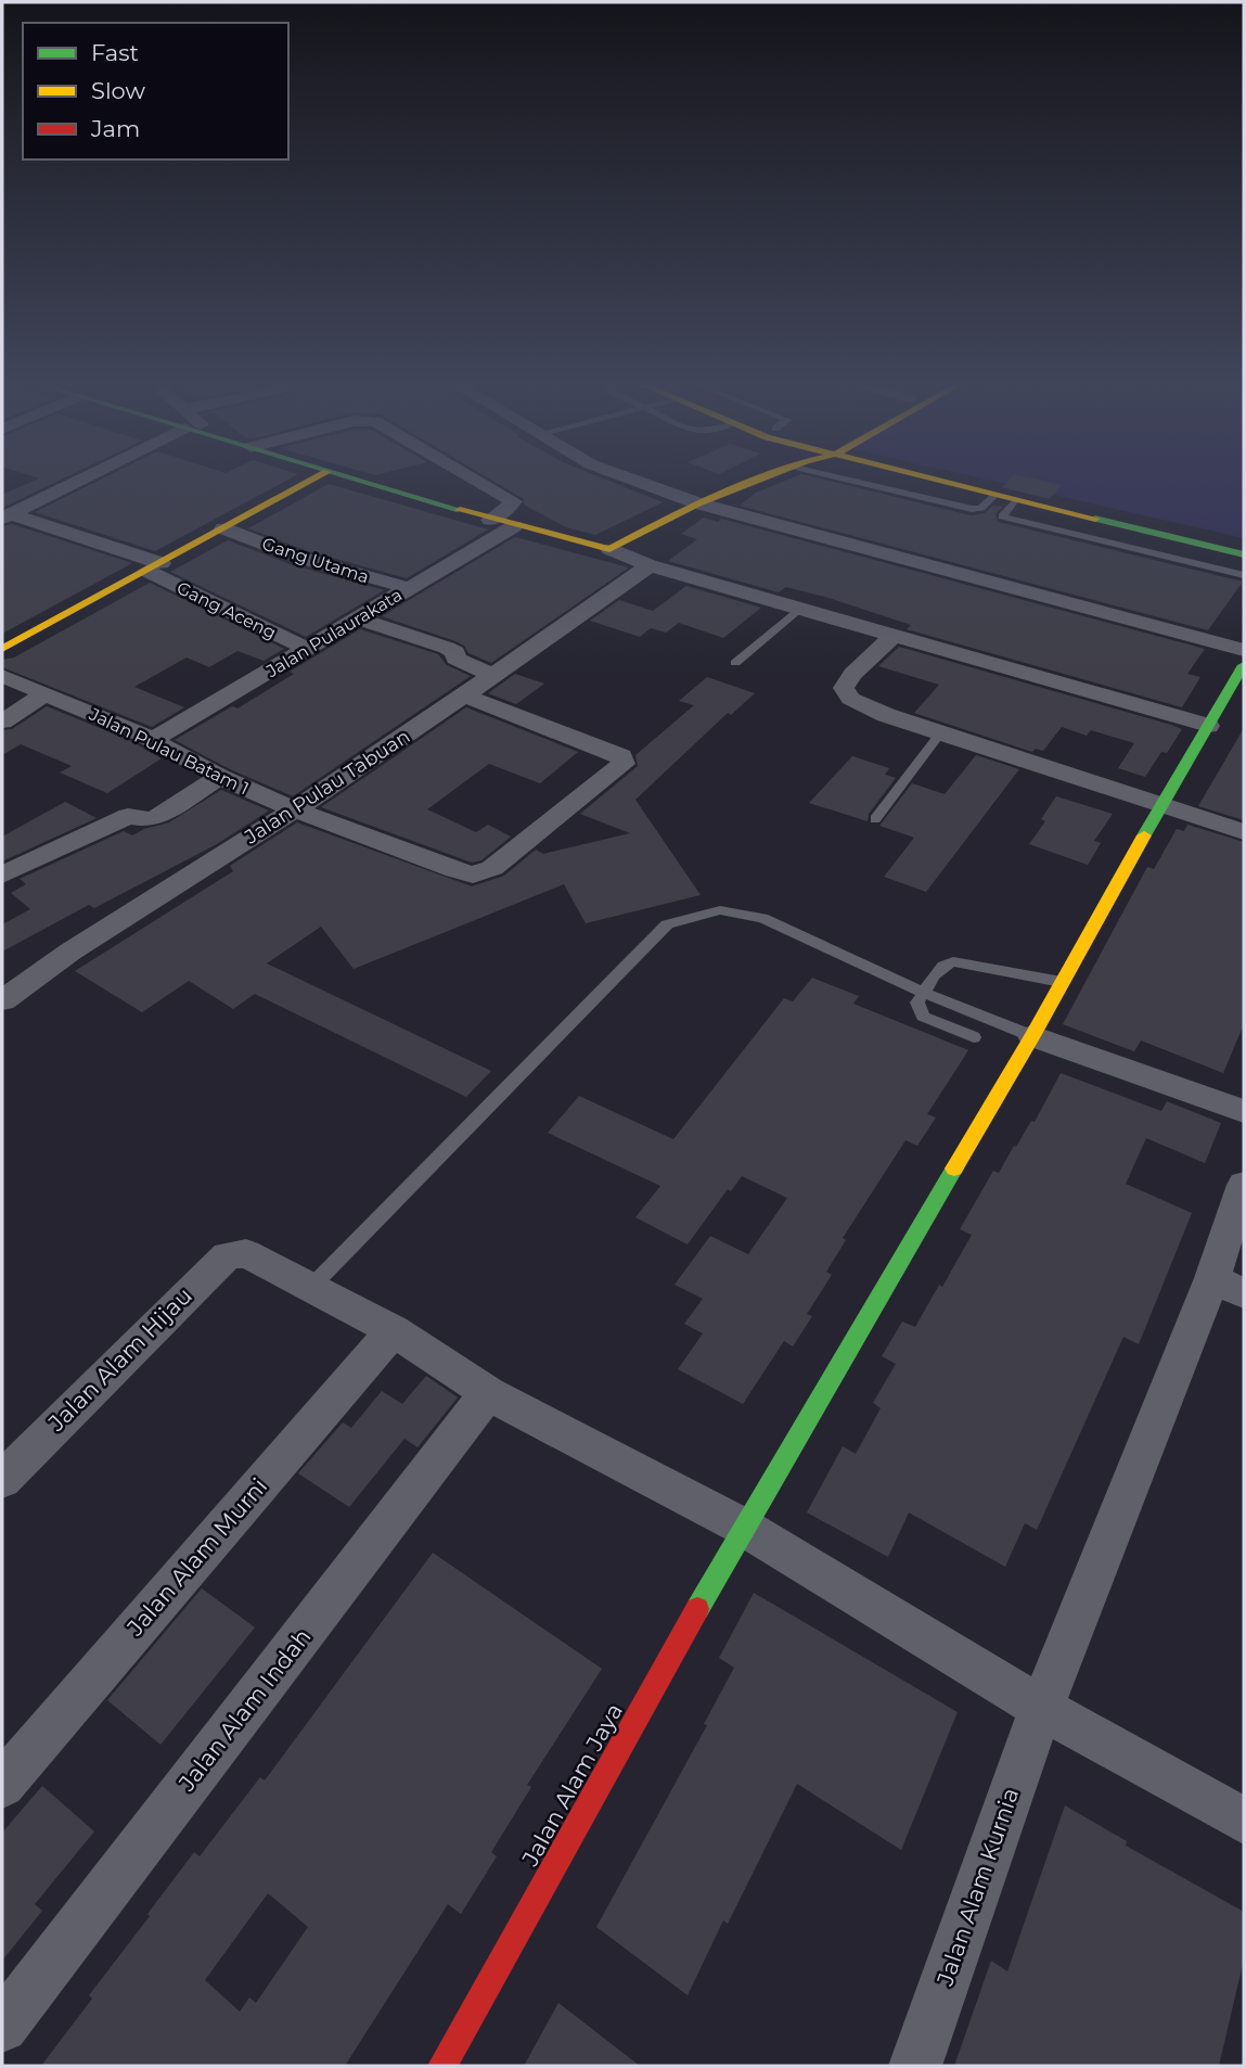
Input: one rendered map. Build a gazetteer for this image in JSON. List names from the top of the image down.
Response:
{
  "streets": {
    "street": [
      "Gang Utama",
      "Gang Aceng",
      "Jalan Pulaurakata",
      "Jalan Pulau Batam 1",
      "Jalan Pulau Tabuan",
      "Jalan Alam Hijau",
      "Jalan Alam Murni",
      "Jalan Alam Indah",
      "Jalan Alam Jaya",
      "Jalan Alam Kurnia"
    ]
  },
  "crossings": [
    ["Gang Utama", "Jalan Pulaurakata"],
    ["Gang Aceng", "Jalan Pulaurakata"],
    ["Jalan Pulaurakata", "Jalan Pulau Batam 1"],
    ["Jalan Pulau Batam 1", "Jalan Pulau Tabuan"]
  ],
  "legend": ["Fast", "Slow", "Jam"]
}
